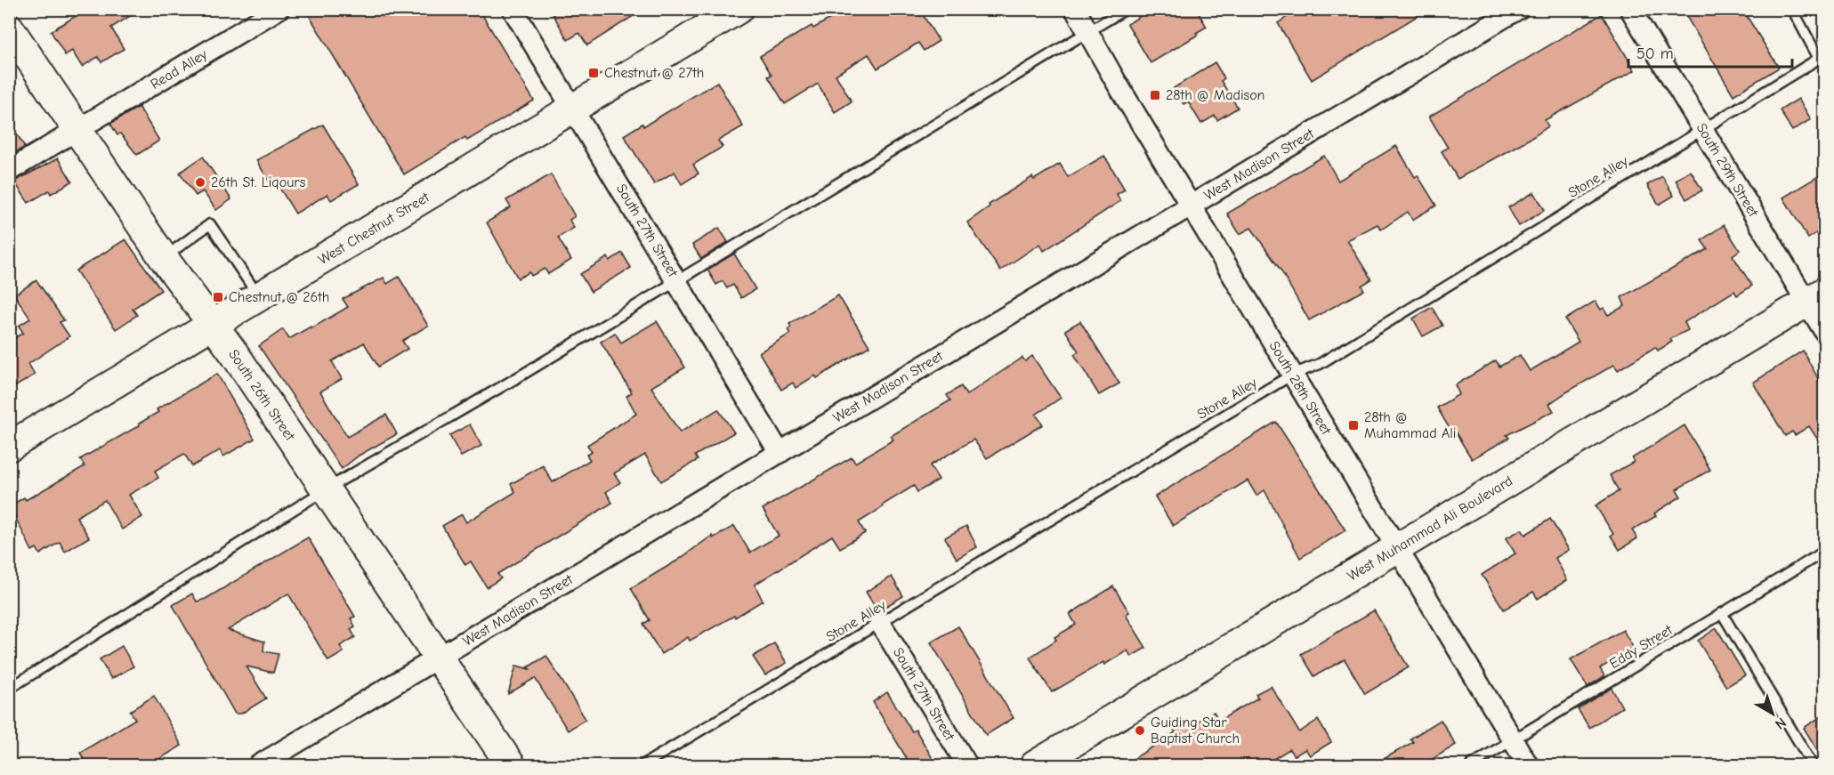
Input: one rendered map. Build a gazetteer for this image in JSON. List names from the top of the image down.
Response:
{
  "streets": {
    "main road": ["West Chestnut Street", "South 26th Street", "West Muhammad Ali Boulevard"],
    "street": [
      "Read Alley",
      "West Madison Street",
      "South 29th Street",
      "South 27th Street",
      "South 28th Street"
    ],
    "lane": ["Stone Alley", "Eddy Street"]
  },
  "crossings": [
    ["Read Alley", "South 26th Street"],
    ["West Madison Street", "South 27th Street"],
    ["West Madison Street", "South 28th Street"],
    ["West Madison Street", "South 26th Street"],
    ["South 29th Street", "Stone Alley"],
    ["South 29th Street", "West Muhammad Ali Boulevard"],
    ["Stone Alley", "South 27th Street"],
    ["Stone Alley", "South 28th Street"],
    ["West Chestnut Street", "South 27th Street"],
    ["West Chestnut Street", "South 26th Street"],
    ["South 28th Street", "West Muhammad Ali Boulevard"],
    ["South 28th Street", "Eddy Street"]
  ],
  "places": {
    "transit": [
      "Chestnut @ 27th",
      "28th @ Madison",
      "Chestnut @ 26th",
      "28th @ Muhammad Ali"
    ],
    "other": ["26th St. Liqours", "Guiding Star Baptist Church"]
  },
  "scale_bar": "50 m",
  "north": "bottom right"
}
